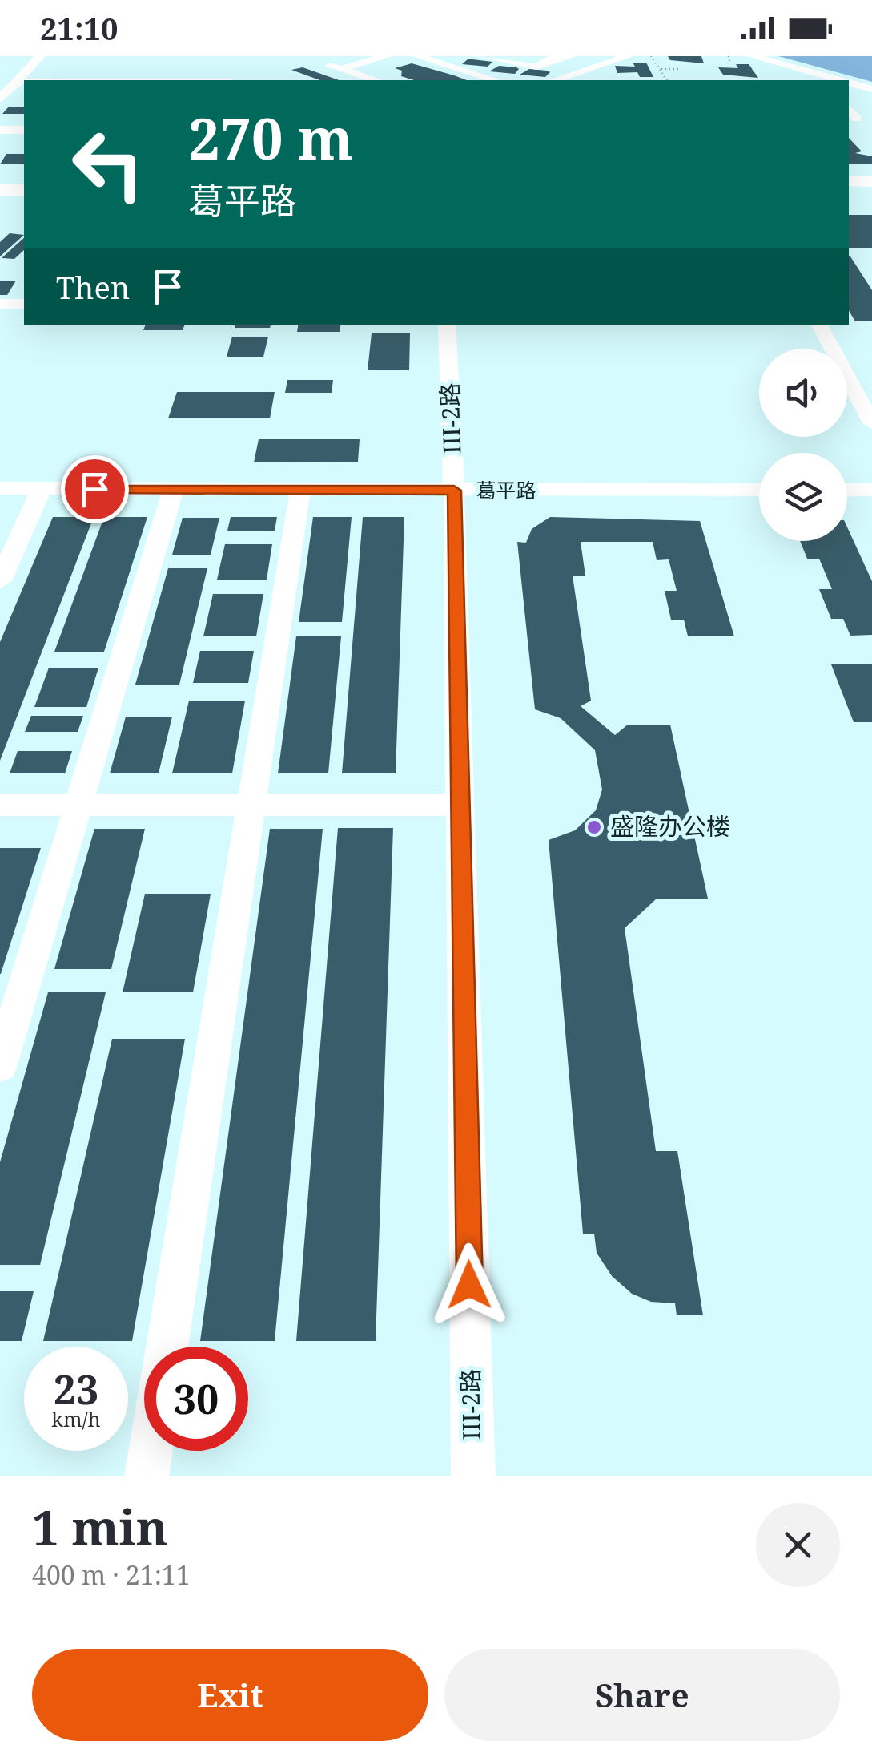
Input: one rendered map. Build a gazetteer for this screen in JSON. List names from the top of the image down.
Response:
{
  "streets": {
    "street": ["III-2路", "葛平路"]
  },
  "crossings": [
    ["III-2路", "葛平路"]
  ],
  "places": ["盛隆办公楼"],
  "page": {
    "status": "21:10",
    "turn": ["270 m", "葛平路"],
    "then": "Then",
    "speed": "23 km/h",
    "limit": "30",
    "heading": ["1 min", "400 m · 21:11"],
    "buttons": ["Exit", "Share"]
  }
}
